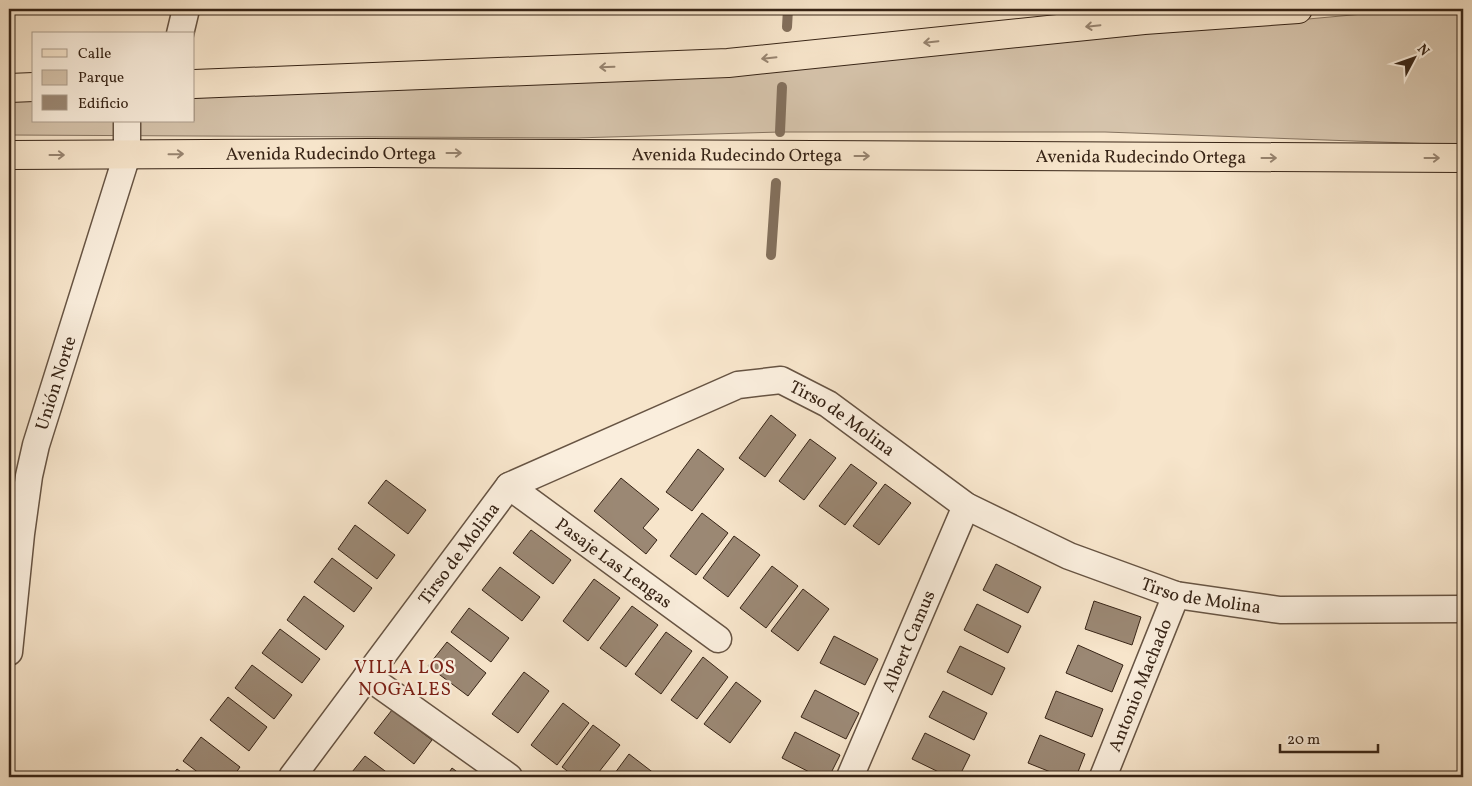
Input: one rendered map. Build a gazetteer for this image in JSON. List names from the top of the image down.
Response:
{
  "streets": {
    "main road": ["Avenida Rudecindo Ortega"],
    "street": [
      "Unión Norte",
      "Tirso de Molina",
      "Pasaje Las Lengas",
      "Albert Camus",
      "Antonio Machado"
    ]
  },
  "crossings": [
    ["Avenida Rudecindo Ortega", "Unión Norte"],
    ["Tirso de Molina", "Pasaje Las Lengas"],
    ["Tirso de Molina", "Albert Camus"],
    ["Tirso de Molina", "Antonio Machado"]
  ],
  "districts": ["VILLA LOS NOGALES"],
  "legend": ["Calle", "Parque", "Edificio"],
  "scale_bar": "20 m",
  "north": "top right"
}
